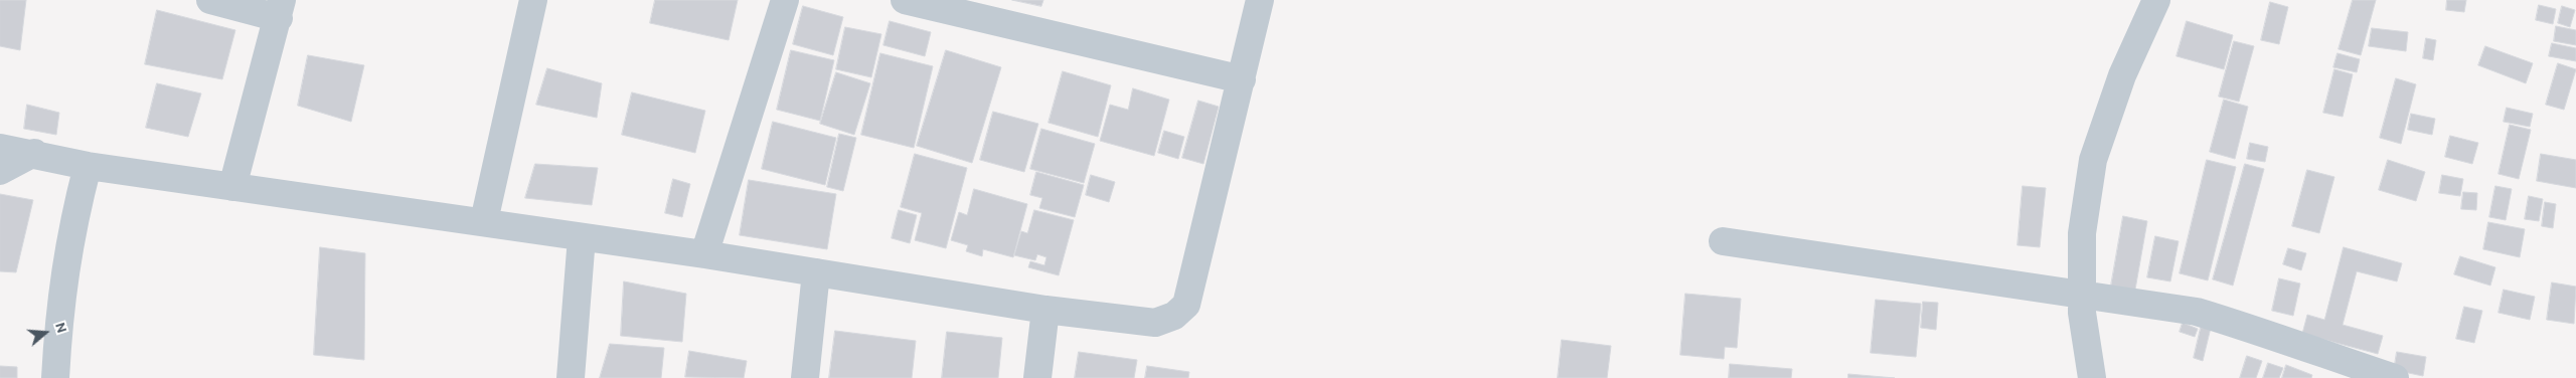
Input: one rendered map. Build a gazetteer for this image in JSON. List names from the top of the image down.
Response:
{
  "north": "right"
}
